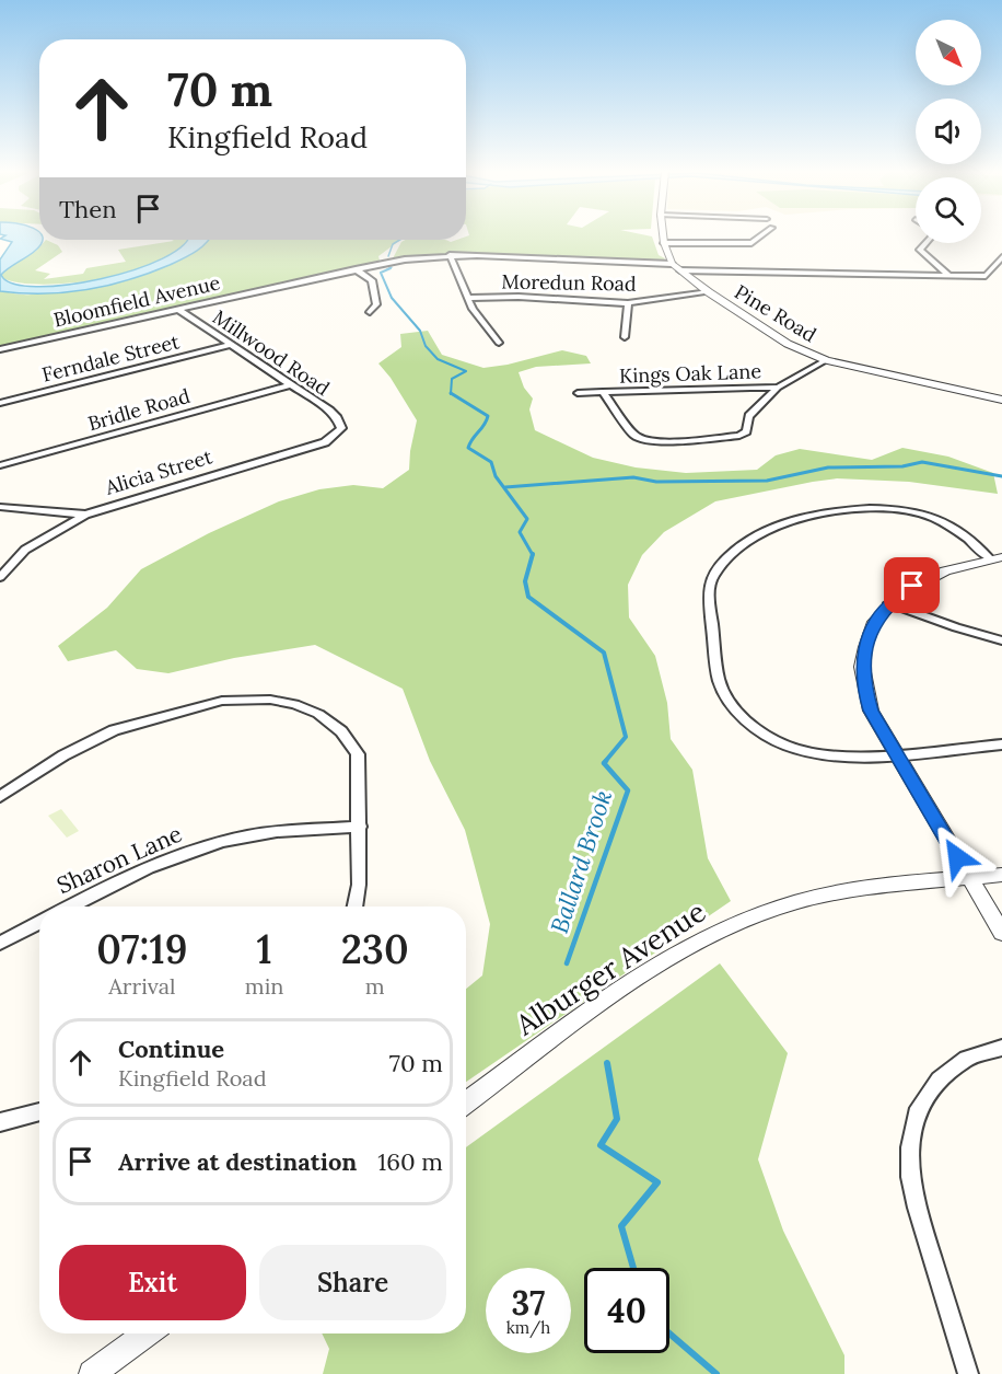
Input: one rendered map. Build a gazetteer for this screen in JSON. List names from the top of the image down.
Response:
{
  "streets": {
    "street": [
      "Moredun Road",
      "Bloomfield Avenue",
      "Pine Road",
      "Millwood Road",
      "Ferndale Street",
      "Kings Oak Lane",
      "Bridle Road",
      "Alicia Street",
      "Sharon Lane",
      "Alburger Avenue"
    ]
  },
  "crossings": [
    ["Moredun Road", "Pine Road"],
    ["Bloomfield Avenue", "Pine Road"],
    ["Bloomfield Avenue", "Millwood Road"],
    ["Pine Road", "Kings Oak Lane"],
    ["Millwood Road", "Ferndale Street"],
    ["Millwood Road", "Bridle Road"],
    ["Millwood Road", "Alicia Street"]
  ],
  "water": ["Ballard Brook"],
  "north": "bottom right",
  "page": {
    "turn": ["70 m", "Kingfield Road"],
    "then": "Then",
    "eta": [
      "07:19",
      "Arrival",
      "1",
      "min",
      "230",
      "m"
    ],
    "list": [
      {
        "name": "Continue",
        "note": "Kingfield Road",
        "value": "70 m"
      },
      {
        "name": "Arrive at destination",
        "value": "160 m"
      }
    ],
    "buttons": ["Exit", "Share"],
    "speed": "37 km/h",
    "limit": "40"
  }
}
